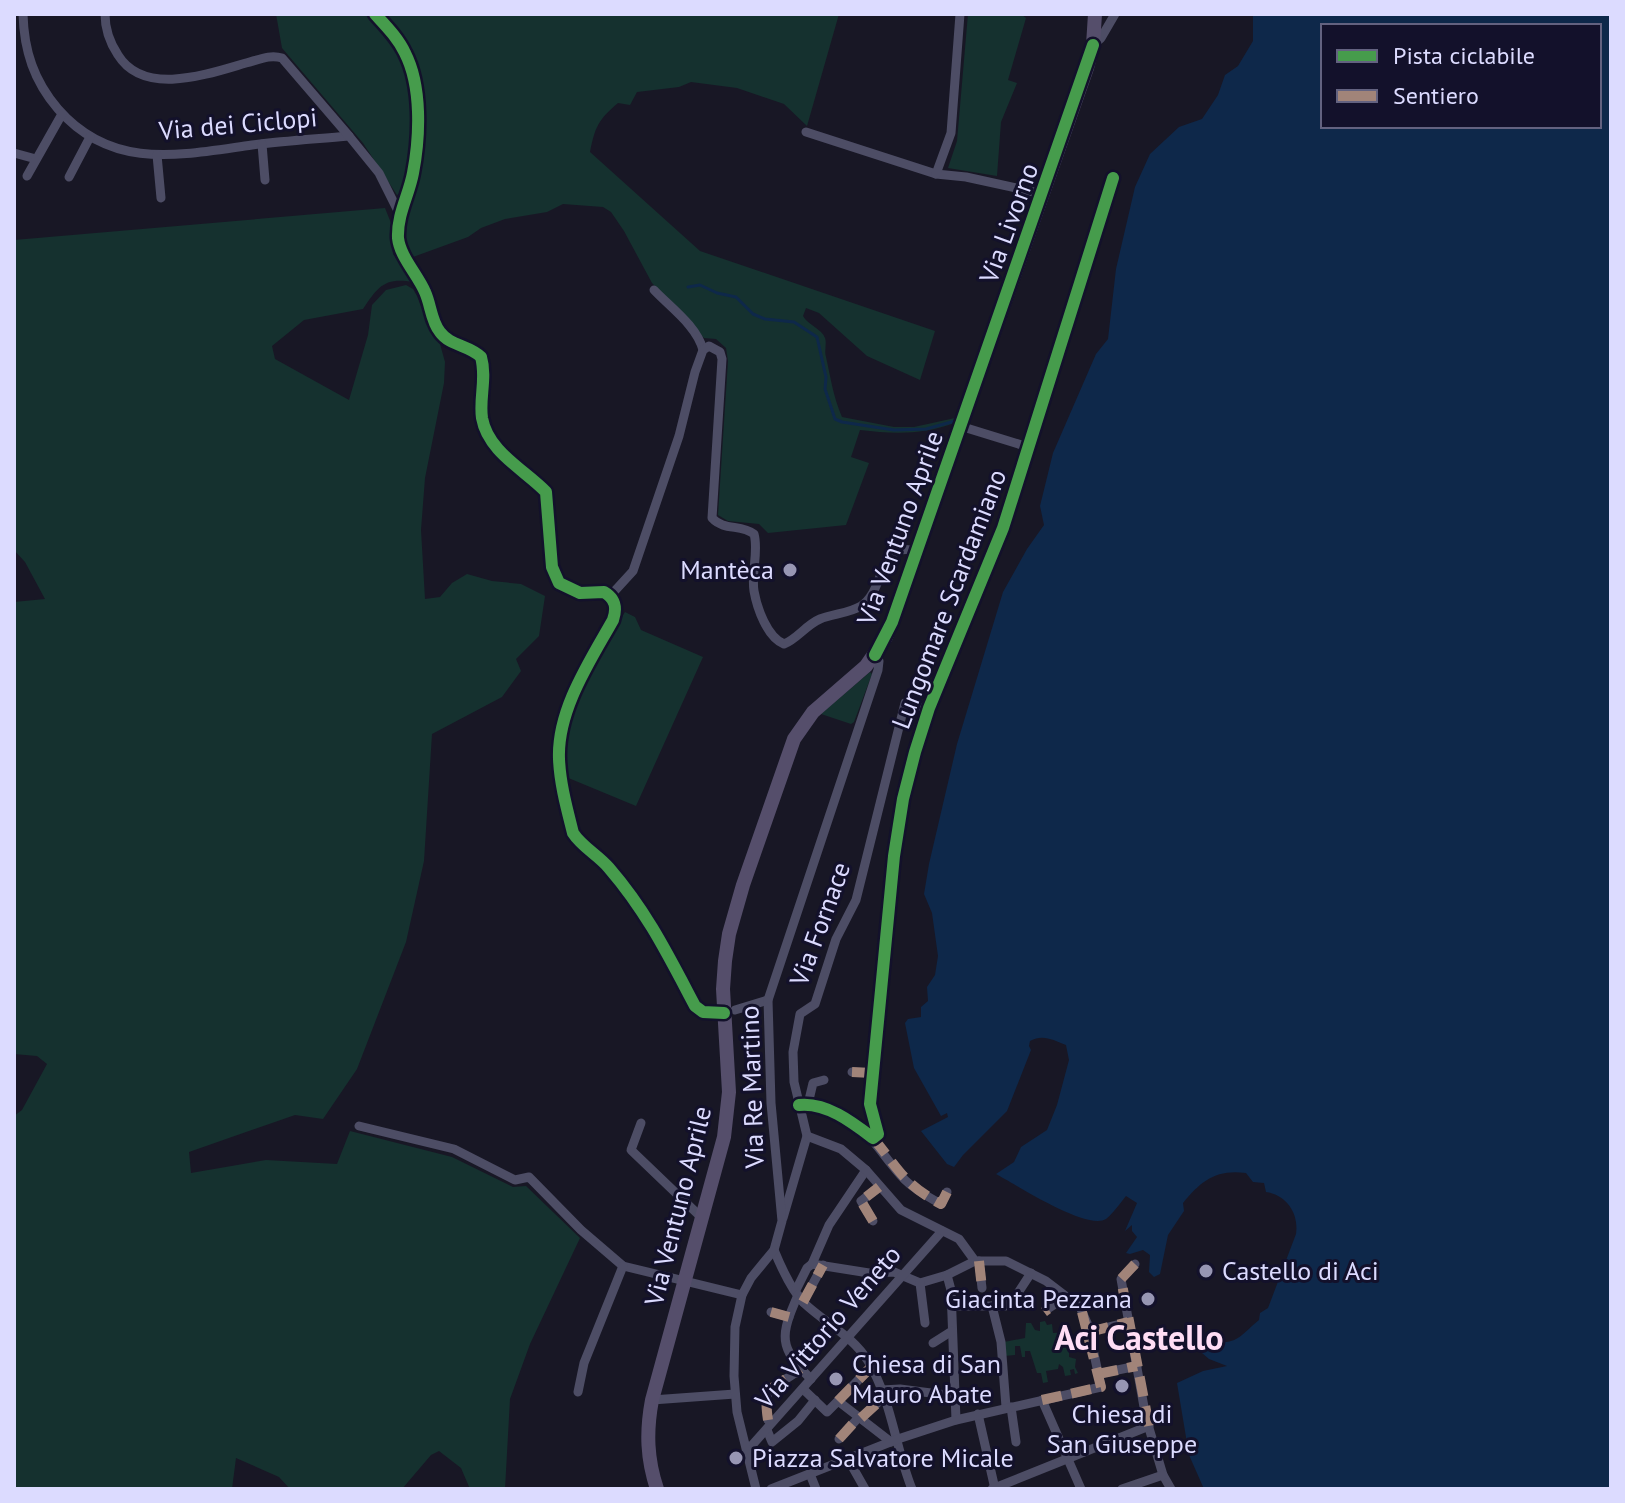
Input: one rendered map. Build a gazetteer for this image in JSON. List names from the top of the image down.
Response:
{
  "streets": {
    "main road": ["Via Livorno", "Via Ventuno Aprile"],
    "street": [
      "Via dei Ciclopi",
      "Lungomare Scardamiano",
      "Via Fornace",
      "Via Re Martino",
      "Via Vittorio Veneto"
    ]
  },
  "crossings": [
    ["Via Livorno", "Via Ventuno Aprile"],
    ["Via Ventuno Aprile", "Via Re Martino"],
    ["Lungomare Scardamiano", "Via Fornace"]
  ],
  "districts": ["Aci Castello"],
  "places": [
    "Mantèca",
    "Castello di Aci",
    "Giacinta Pezzana",
    "Chiesa di San Mauro Abate",
    "Chiesa di San Giuseppe",
    "Piazza Salvatore Micale"
  ],
  "legend": ["Pista ciclabile", "Sentiero"]
}
